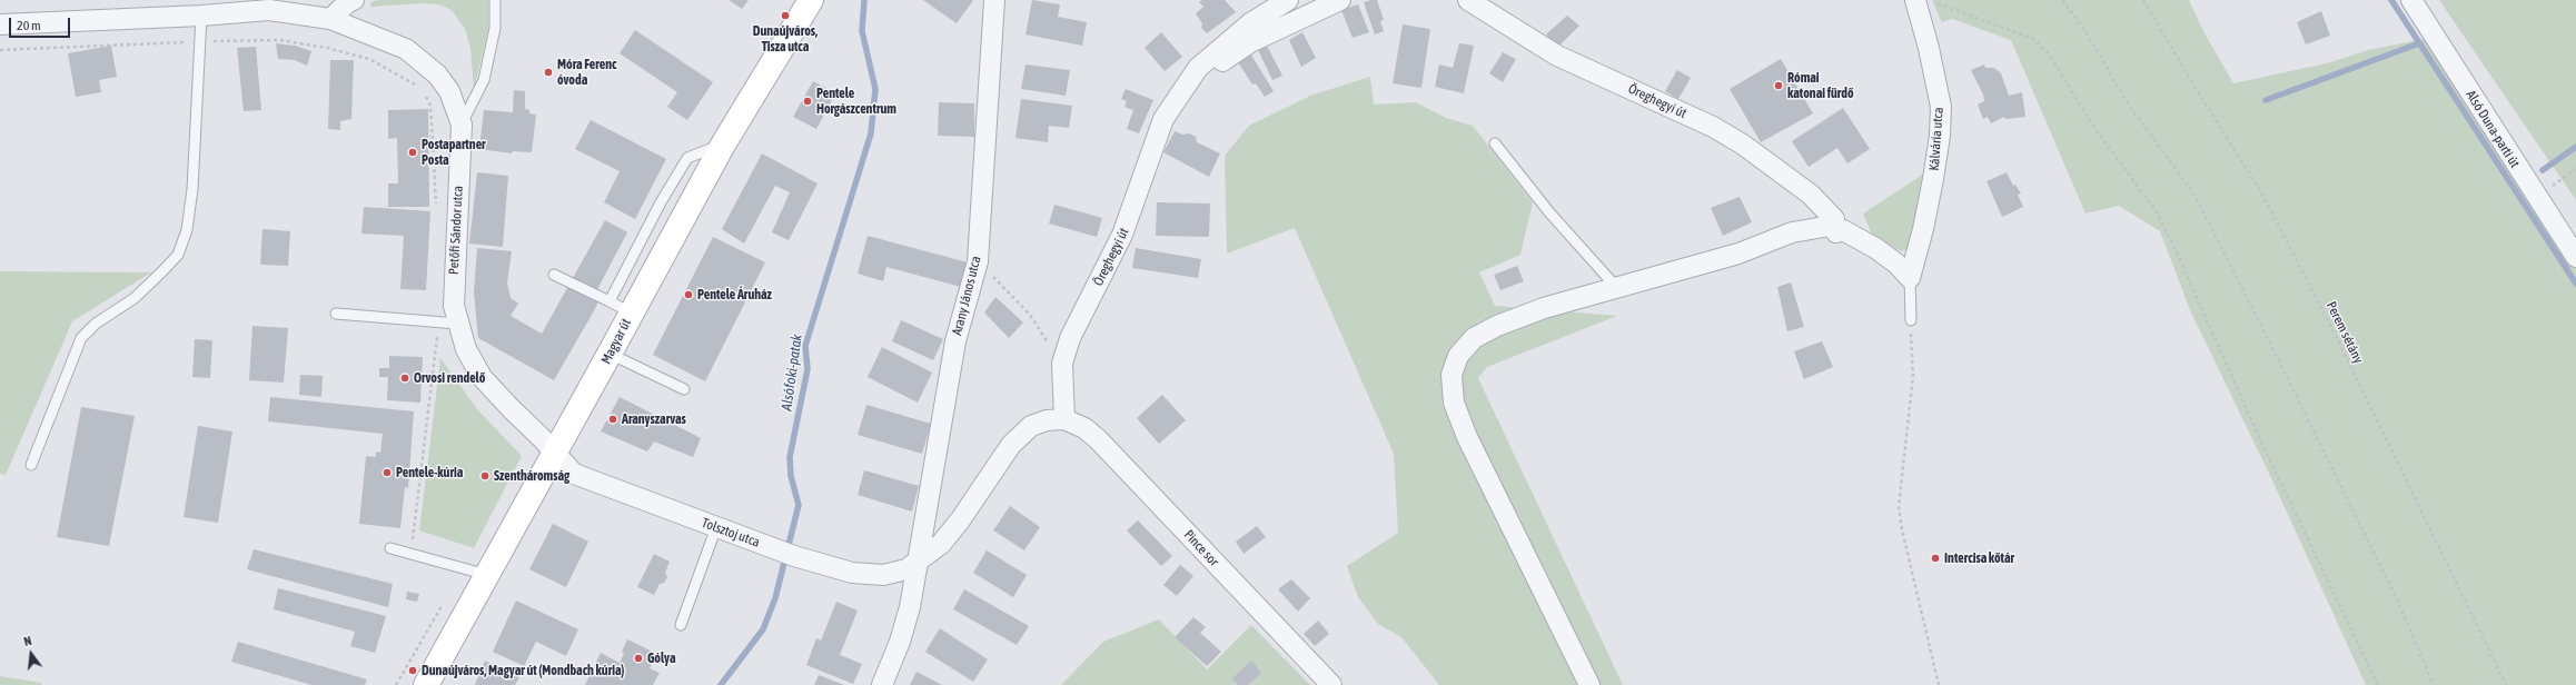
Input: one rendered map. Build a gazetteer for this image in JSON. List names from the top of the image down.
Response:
{
  "streets": {
    "street": [
      "Öreghegyi út",
      "Alsó Duna-parti út",
      "Kálvária utca",
      "Petőfi Sándor utca",
      "Arany János utca",
      "Magyar út",
      "Tolsztoj utca",
      "Pince sor"
    ],
    "path": ["Perem sétány"]
  },
  "crossings": [
    ["Öreghegyi út", "Kálvária utca"],
    ["Öreghegyi út", "Pince sor"],
    ["Petőfi Sándor utca", "Magyar út"],
    ["Petőfi Sándor utca", "Tolsztoj utca"],
    ["Arany János utca", "Tolsztoj utca"],
    ["Magyar út", "Tolsztoj utca"]
  ],
  "water": ["Alsófoki-patak"],
  "places": [
    "Dunaújváros, Tisza utca",
    "Móra Ferenc óvoda",
    "Római katonai fürdő",
    "Pentele Horgászcentrum",
    "Postapartner Posta",
    "Pentele Áruház",
    "Orvosi rendelő",
    "Aranyszarvas",
    "Pentele-kúria",
    "Szentháromság",
    "Intercisa kőtár",
    "Gólya",
    "Dunaújváros, Magyar út (Mondbach kúria)"
  ],
  "scale_bar": "20 m",
  "north": "top"
}
